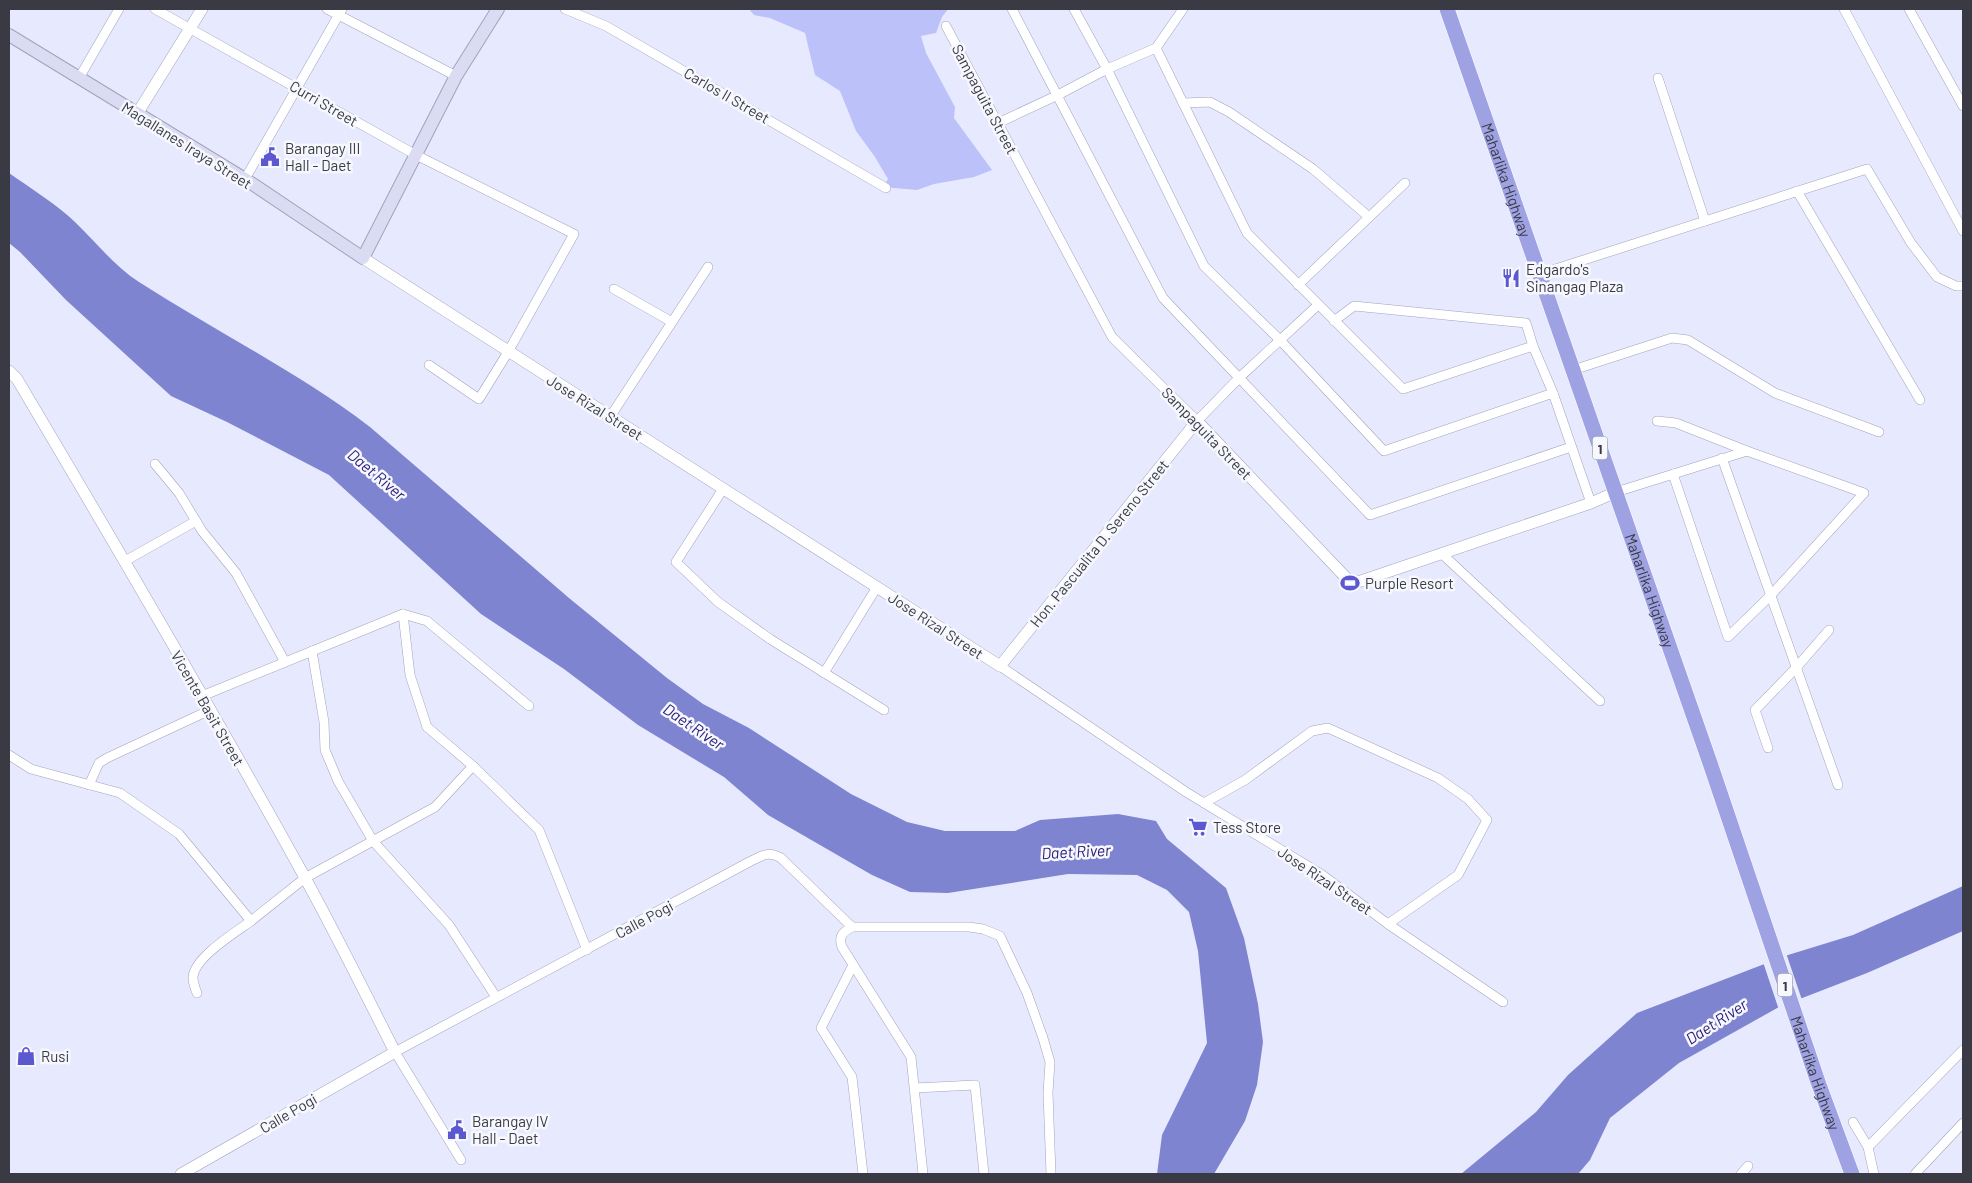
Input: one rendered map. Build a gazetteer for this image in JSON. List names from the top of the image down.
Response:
{
  "streets": {
    "highway": ["Maharlika Highway", "1"],
    "main road": ["Magallanes Iraya Street"],
    "street": [
      "Carlos II Street",
      "Sampaguita Street",
      "Curri Street",
      "Jose Rizal Street",
      "Hon. Pascualita D. Sereno Street",
      "Vicente Basit Street",
      "Calle Pogi"
    ]
  },
  "crossings": [
    ["Sampaguita Street", "Maharlika Highway"],
    ["Sampaguita Street", "Hon. Pascualita D. Sereno Street"],
    ["Curri Street", "Jose Rizal Street"],
    ["Magallanes Iraya Street", "Jose Rizal Street"],
    ["Jose Rizal Street", "Hon. Pascualita D. Sereno Street"],
    ["Vicente Basit Street", "Calle Pogi"]
  ],
  "water": ["Daet River"],
  "places": {
    "public building": ["Barangay III Hall - Daet", "Barangay IV Hall - Daet"],
    "restaurant": ["Edgardo's Sinangag Plaza"],
    "sports": ["Purple Resort"],
    "supermarket": ["Tess Store"],
    "shop": ["Rusi"]
  }
}
